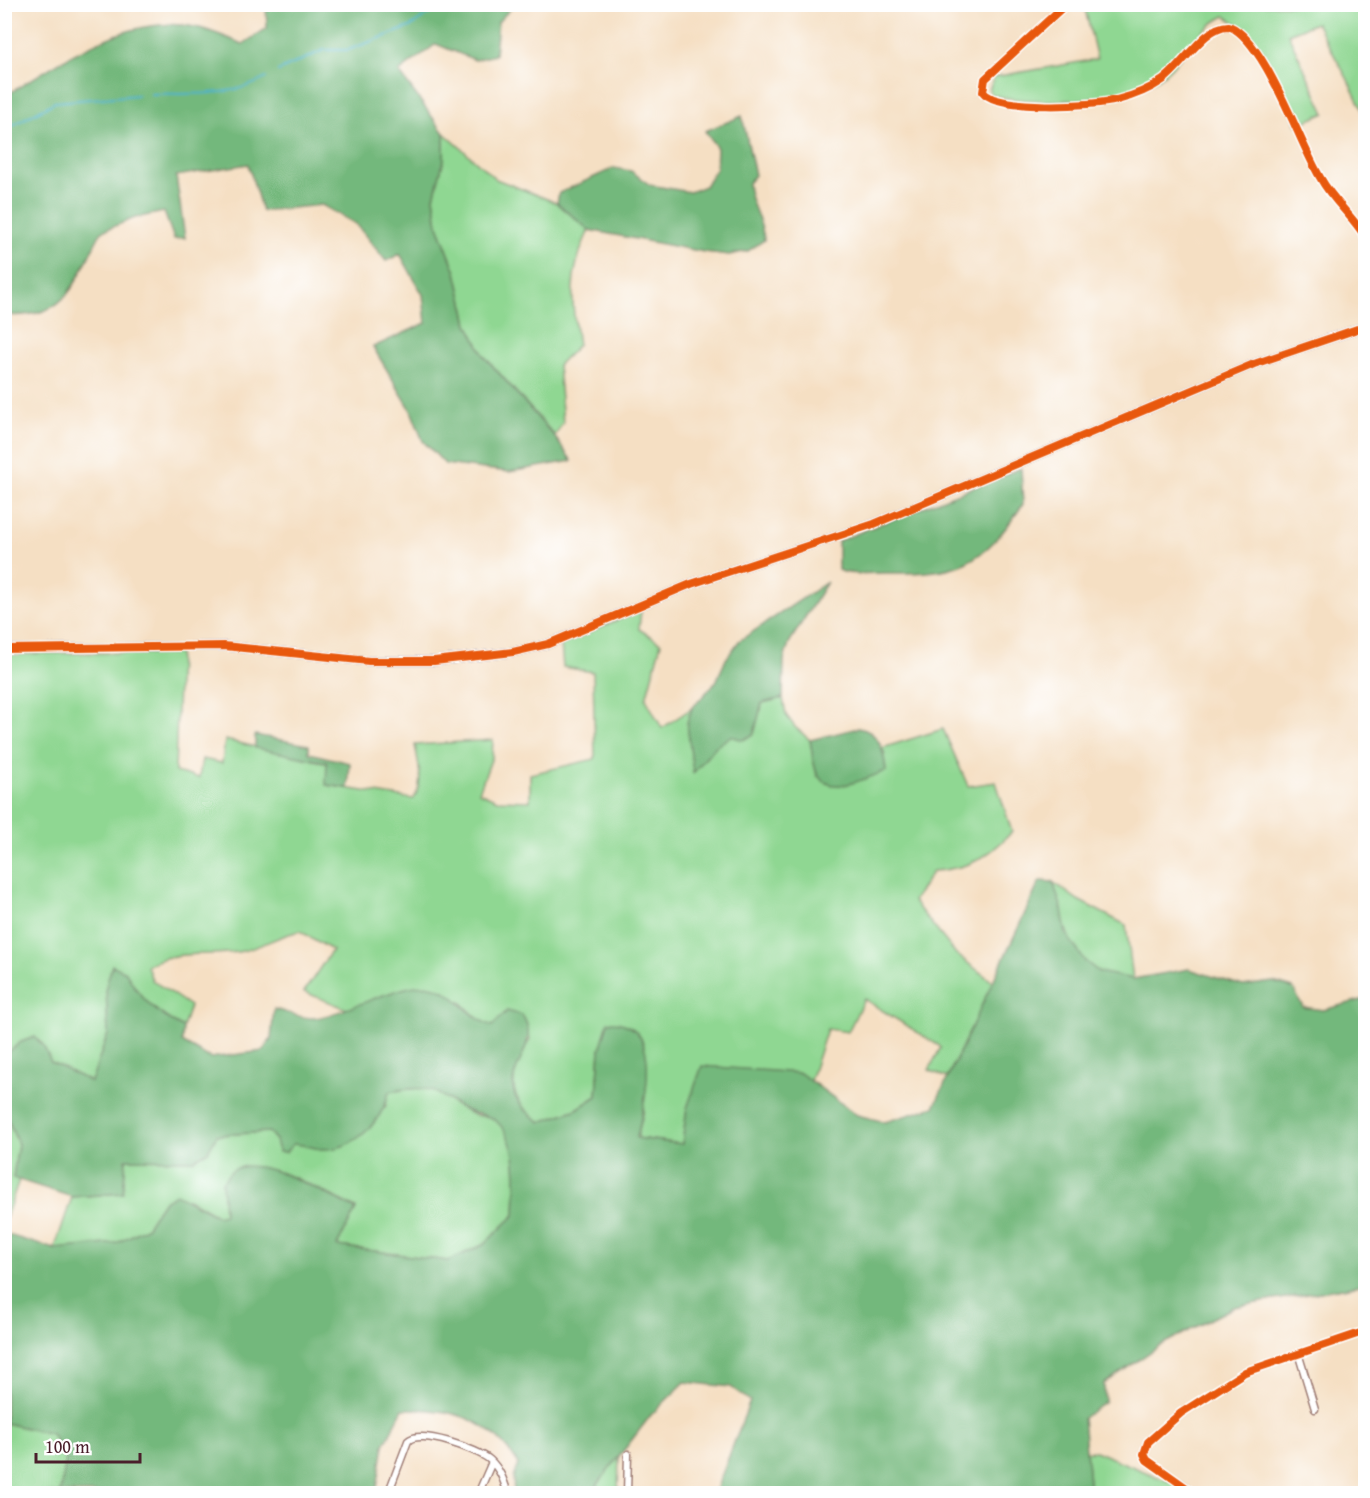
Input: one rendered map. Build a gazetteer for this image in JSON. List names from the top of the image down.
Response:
{
  "scale_bar": "100 m"
}
